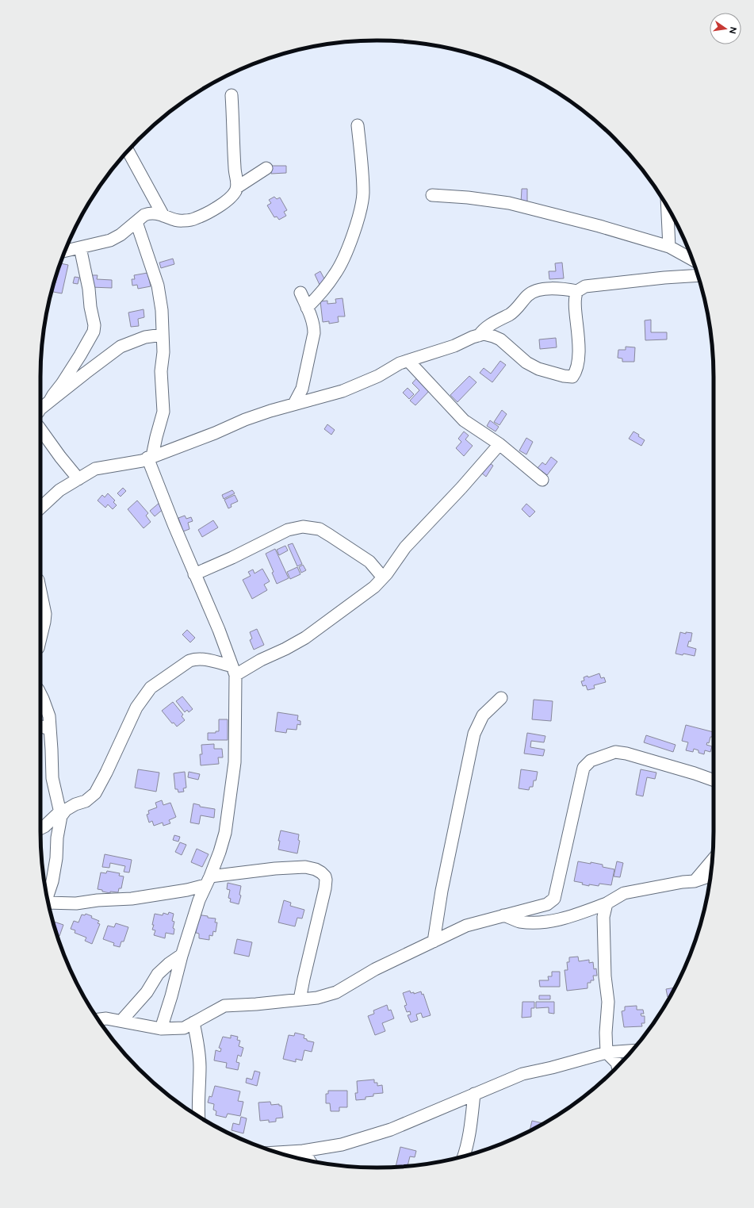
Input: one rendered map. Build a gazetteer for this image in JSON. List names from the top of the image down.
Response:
{
  "north": "right"
}
